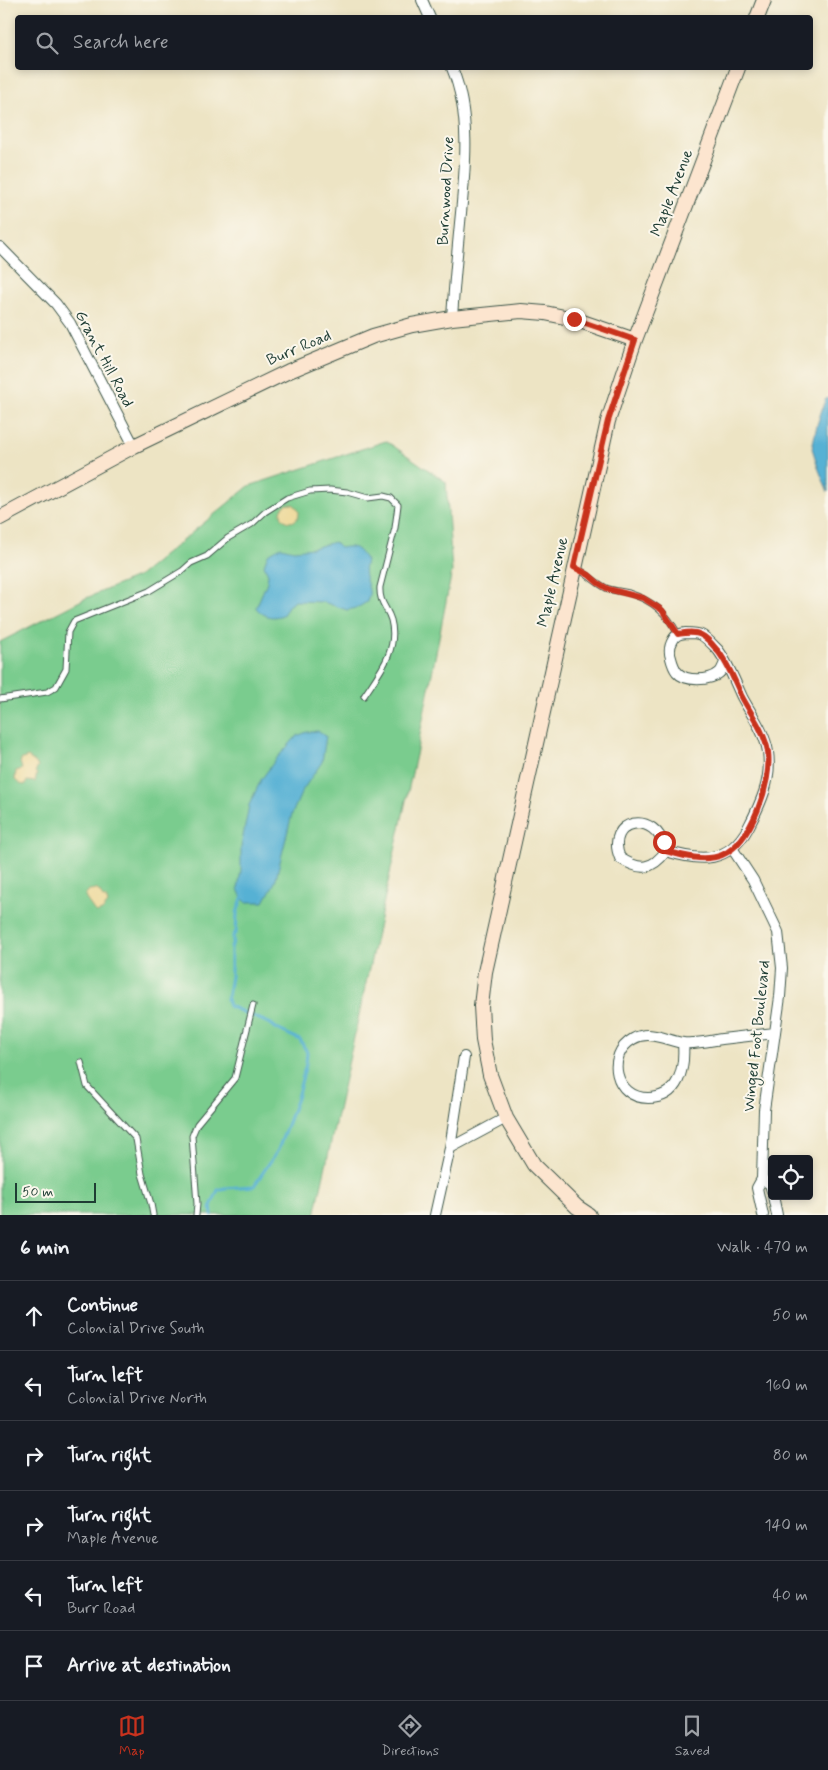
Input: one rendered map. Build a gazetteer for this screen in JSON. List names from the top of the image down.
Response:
{
  "streets": {
    "street": [
      "Burnwood Drive",
      "Maple Avenue",
      "Burr Road",
      "Grant Hill Road",
      "Winged Foot Boulevard"
    ]
  },
  "crossings": [
    ["Burnwood Drive", "Burr Road"],
    ["Maple Avenue", "Burr Road"],
    ["Burr Road", "Grant Hill Road"]
  ],
  "scale_bar": "50 m",
  "page": {
    "search": "Search here",
    "scale": "50 m",
    "heading": ["6 min", "Walk · 470 m"],
    "list": [
      ["Continue", "Colonial Drive South", "50 m"],
      ["Turn left", "Colonial Drive North", "160 m"],
      ["Turn right", "80 m"],
      ["Turn right", "Maple Avenue", "140 m"],
      ["Turn left", "Burr Road", "40 m"],
      "Arrive at destination"
    ],
    "nav": ["Map", "Directions", "Saved"]
  }
}
